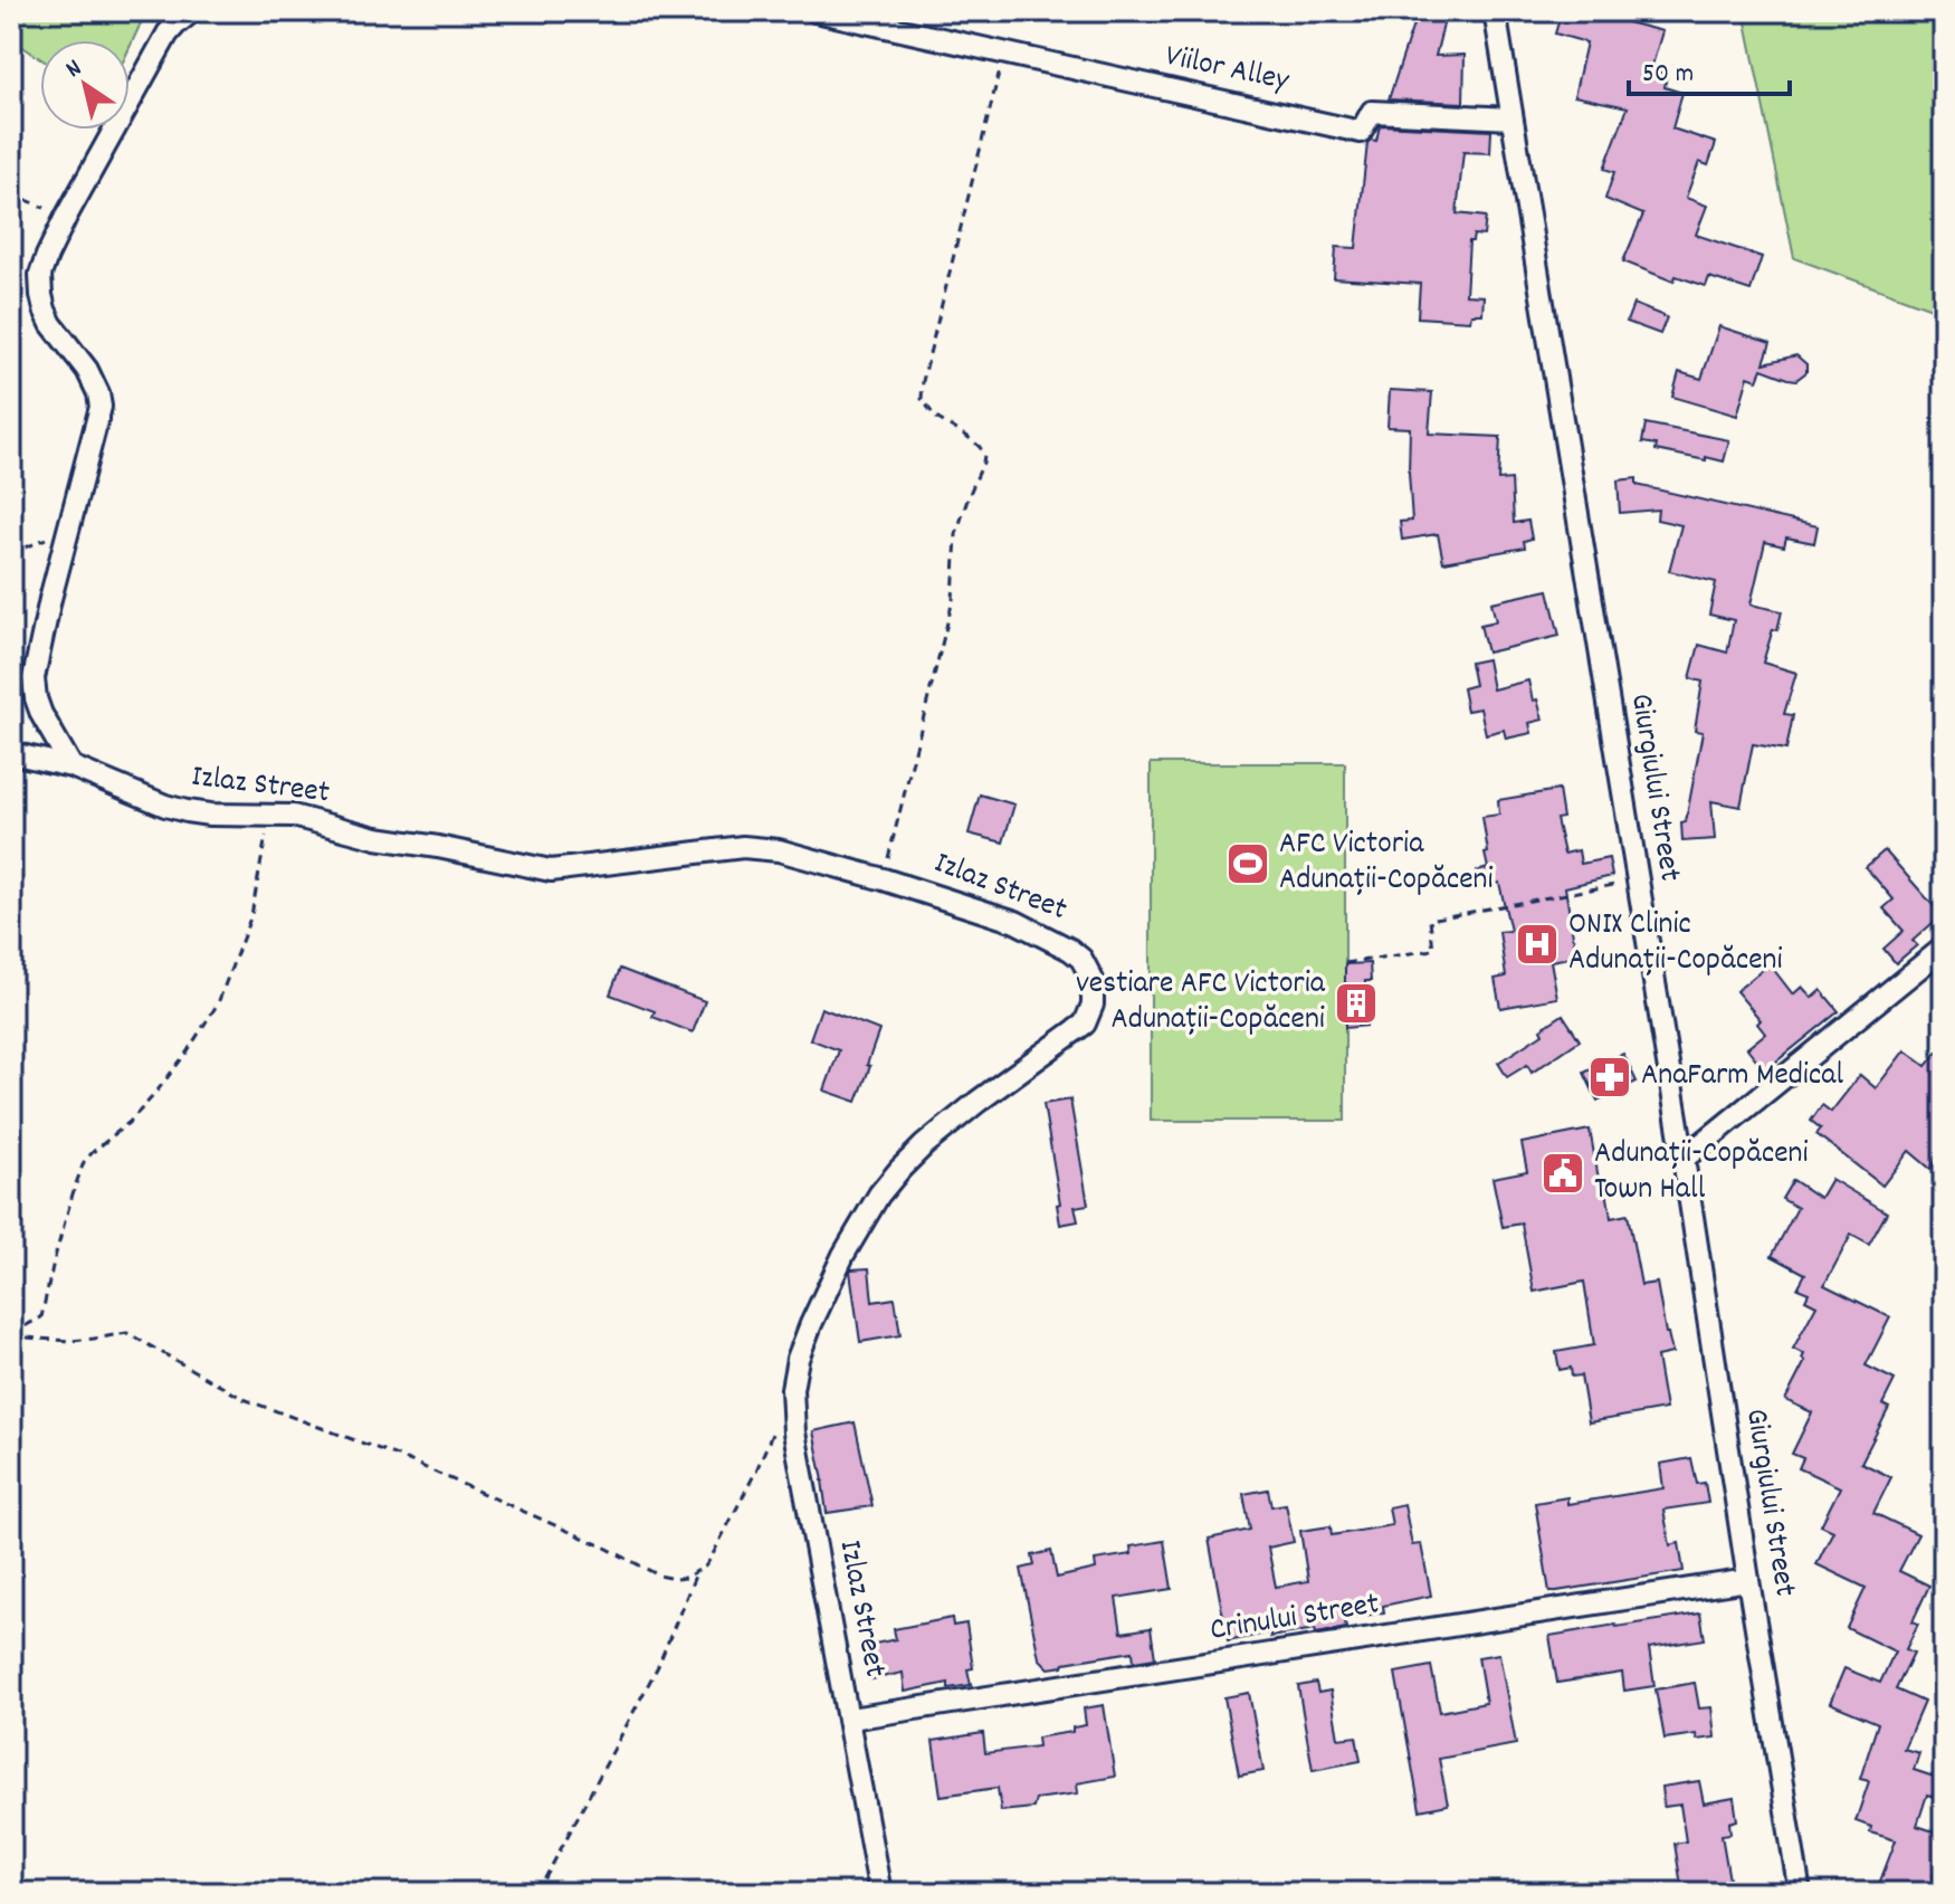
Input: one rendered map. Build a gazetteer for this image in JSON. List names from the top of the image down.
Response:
{
  "streets": {
    "street": [
      "Viilor Alley",
      "Izlaz Street",
      "Giurgiului Street",
      "Crinului Street"
    ]
  },
  "crossings": [
    ["Viilor Alley", "Giurgiului Street"],
    ["Izlaz Street", "Crinului Street"],
    ["Giurgiului Street", "Crinului Street"]
  ],
  "places": {
    "sports": ["AFC Victoria Adunații-Copăceni"],
    "hospital": ["ONIX Clinic Adunații-Copăceni"],
    "building": ["vestiare AFC Victoria Adunații-Copăceni"],
    "pharmacy": ["AnaFarm Medical"],
    "public building": ["Adunații-Copăceni Town Hall"]
  },
  "scale_bar": "50 m",
  "north": "top left"
}
